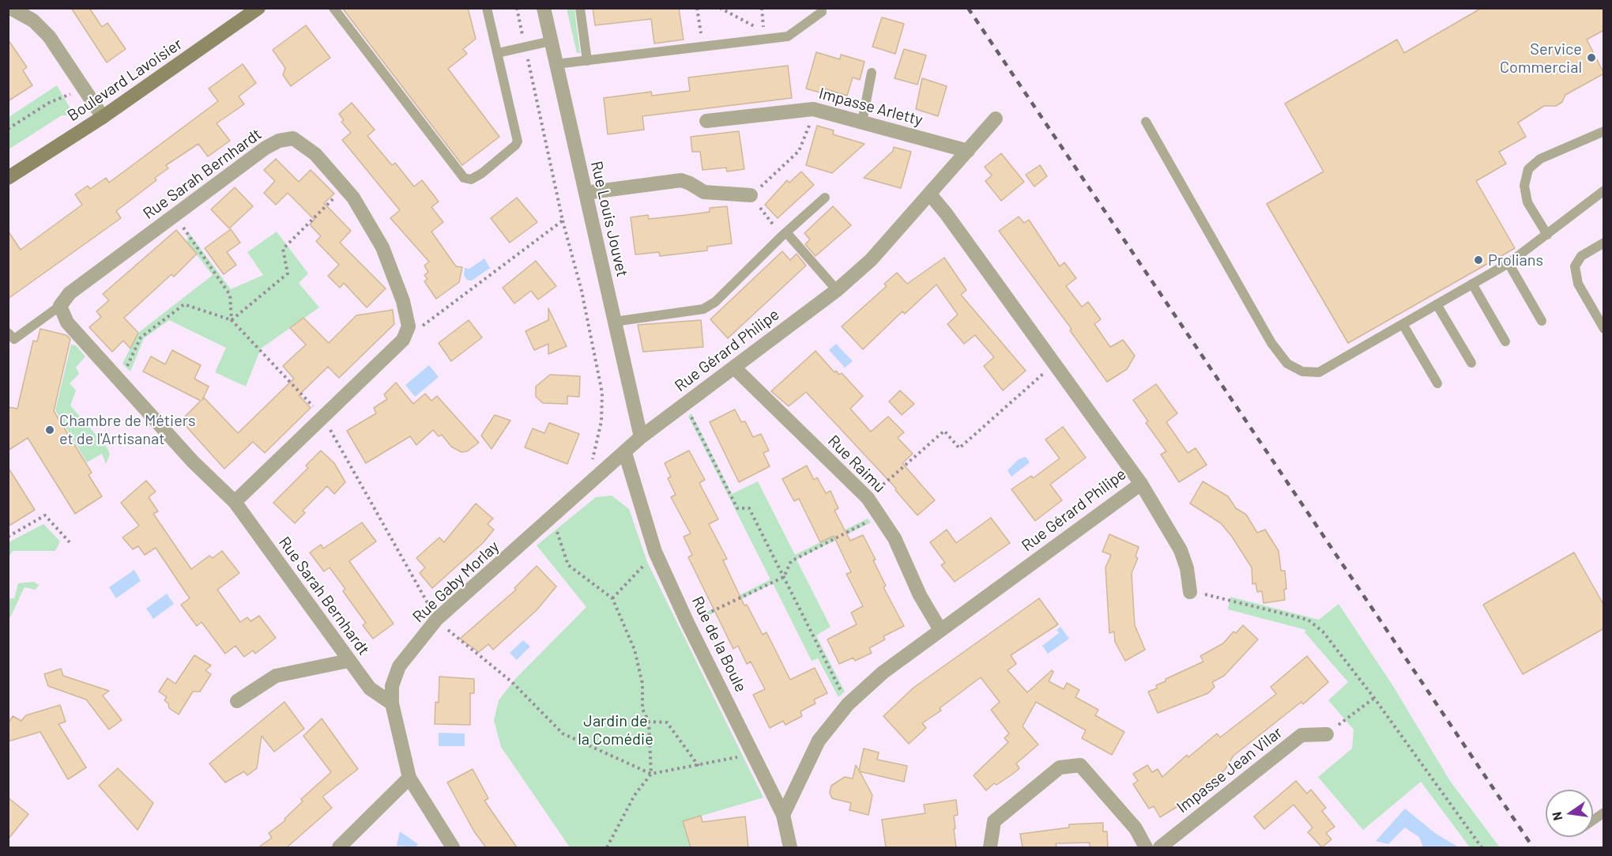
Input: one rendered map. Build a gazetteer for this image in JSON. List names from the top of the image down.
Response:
{
  "streets": {
    "main road": ["Boulevard Lavoisier"],
    "street": [
      "Impasse Arletty",
      "Rue Sarah Bernhardt",
      "Rue Louis Jouvet",
      "Rue Gérard Philipe",
      "Rue Raimu",
      "Rue Gaby Morlay",
      "Rue de la Boule",
      "Impasse Jean Vilar"
    ]
  },
  "crossings": [
    ["Impasse Arletty", "Rue Gérard Philipe"],
    ["Rue Sarah Bernhardt", "Rue Gaby Morlay"],
    ["Rue Louis Jouvet", "Rue Gérard Philipe"],
    ["Rue Gérard Philipe", "Rue Raimu"],
    ["Rue Gérard Philipe", "Rue Gaby Morlay"],
    ["Rue Gérard Philipe", "Rue de la Boule"],
    ["Rue Gaby Morlay", "Rue de la Boule"]
  ],
  "parks": ["Jardin de la Comédie"],
  "places": ["Service Commercial", "Prolians", "Chambre de Métiers et de l'Artisanat"],
  "north": "left"
}
